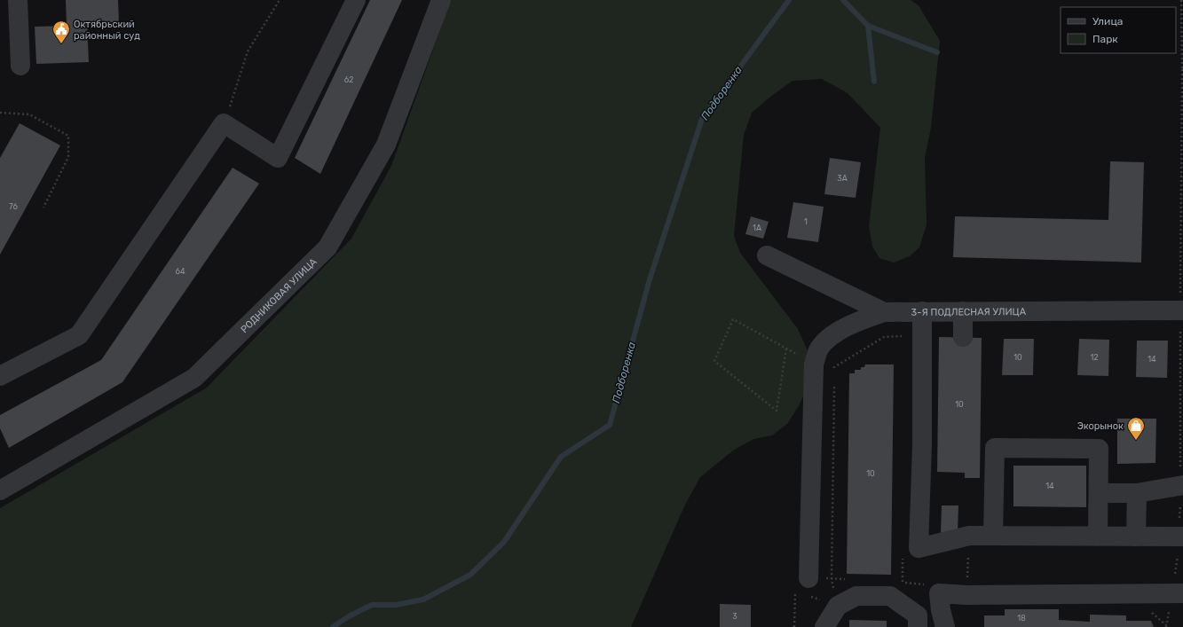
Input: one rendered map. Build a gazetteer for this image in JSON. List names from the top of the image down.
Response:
{
  "streets": {
    "street": ["РОДНИКОВАЯ УЛИЦА", "3-Я ПОДЛЕСНАЯ УЛИЦА"]
  },
  "water": ["Подборенка"],
  "places": {
    "public building": ["Октябрьский районный суд"],
    "shop": ["Экорынок"]
  },
  "house_numbers": [
    "62",
    "3А",
    "76",
    "1",
    "1А",
    "64",
    "10",
    "12",
    "14",
    "10",
    "10",
    "14",
    "3",
    "18"
  ],
  "legend": ["Улица", "Парк"]
}
